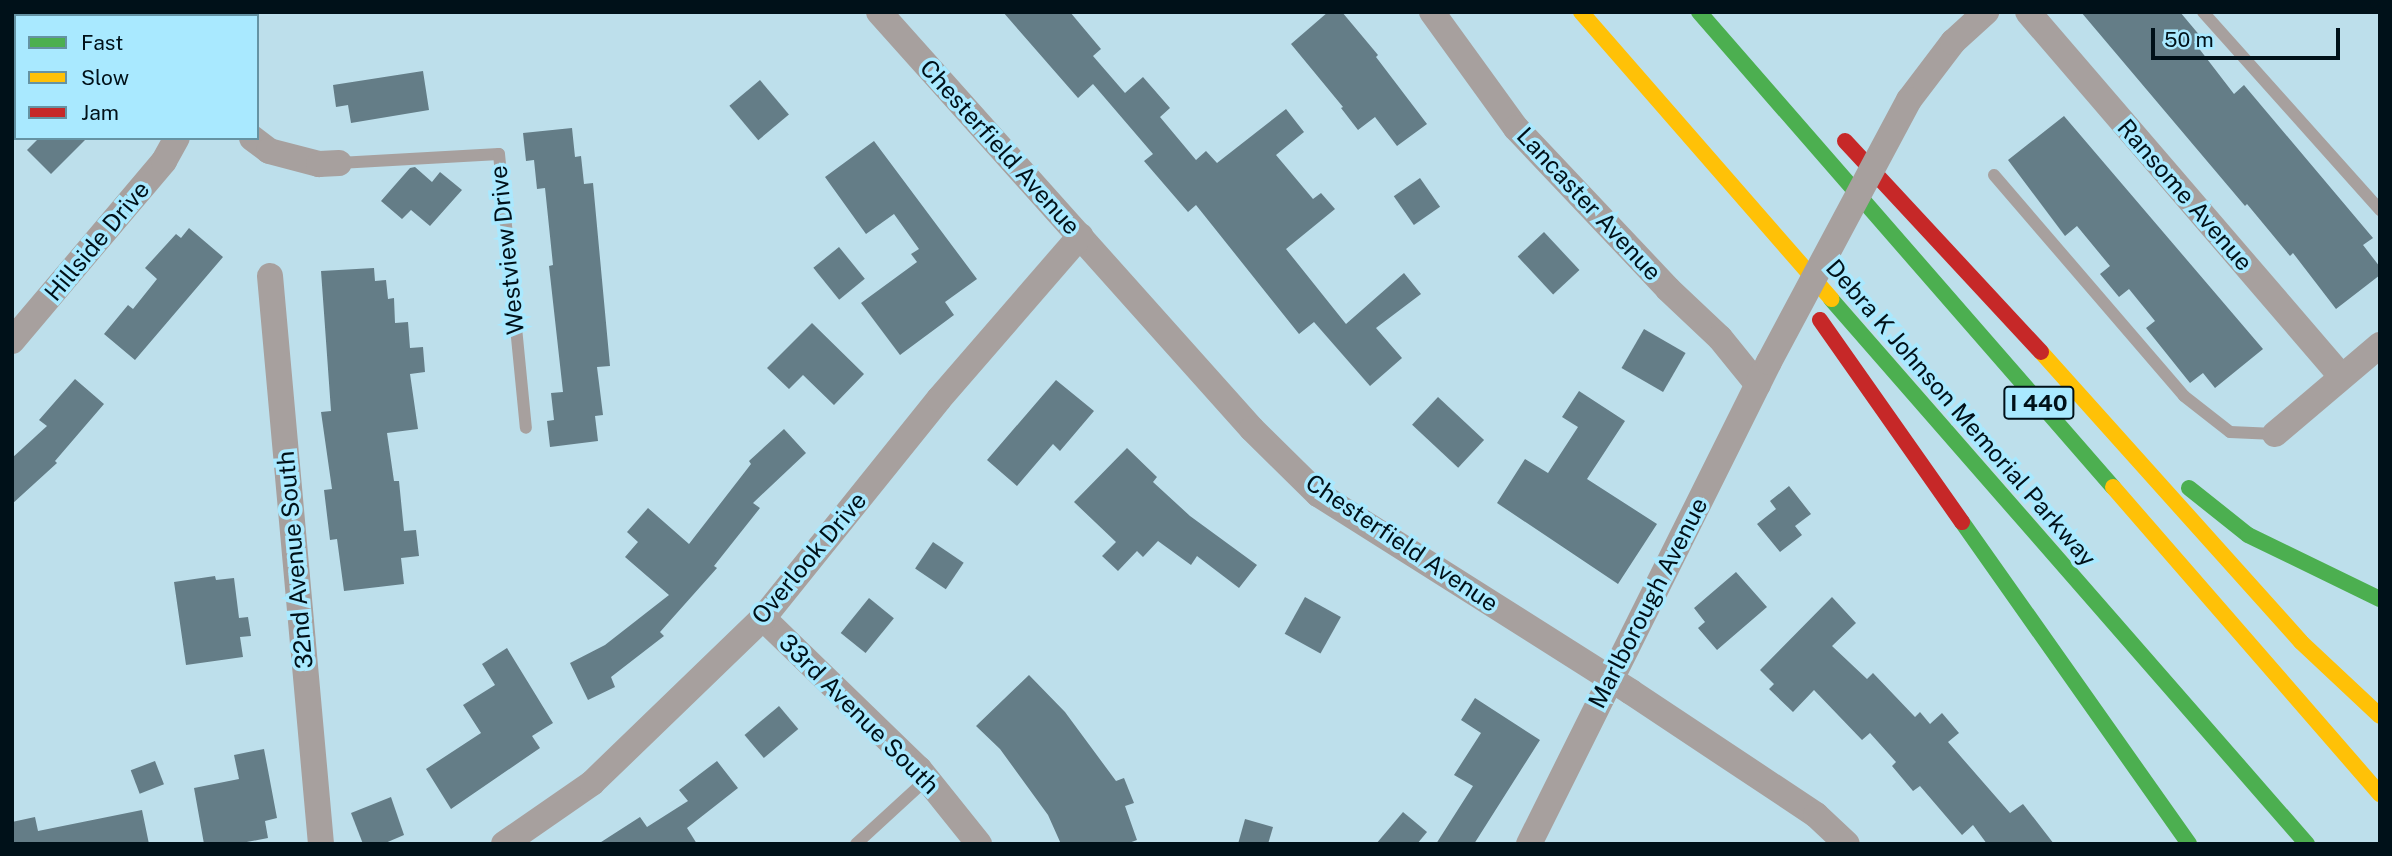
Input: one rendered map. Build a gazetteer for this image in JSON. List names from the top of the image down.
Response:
{
  "streets": {
    "highway": ["I 440", "Debra K Johnson Memorial Parkway"],
    "street": [
      "Chesterfield Avenue",
      "Ransome Avenue",
      "Lancaster Avenue",
      "Hillside Drive",
      "Westview Drive",
      "Overlook Drive",
      "32nd Avenue South",
      "Marlborough Avenue",
      "33rd Avenue South"
    ]
  },
  "crossings": [
    ["Chesterfield Avenue", "Overlook Drive"],
    ["Chesterfield Avenue", "Marlborough Avenue"],
    ["Lancaster Avenue", "Marlborough Avenue"],
    ["Overlook Drive", "33rd Avenue South"]
  ],
  "legend": ["Fast", "Slow", "Jam"],
  "scale_bar": "50 m"
}
